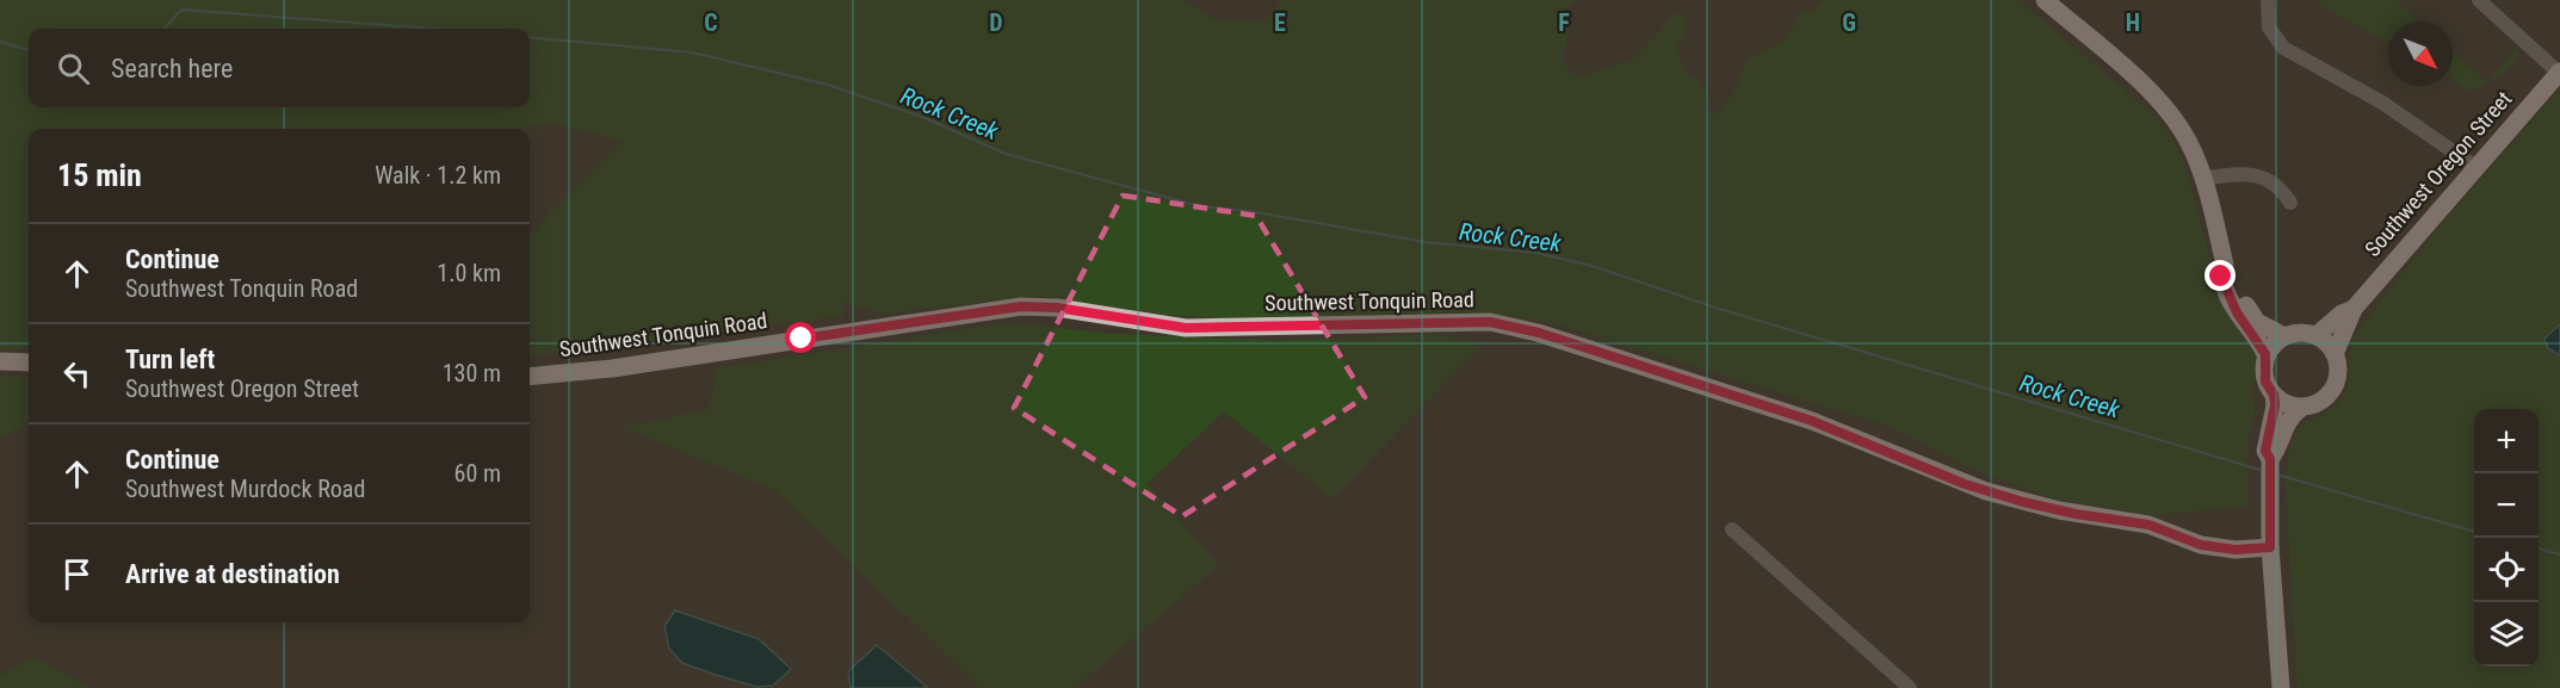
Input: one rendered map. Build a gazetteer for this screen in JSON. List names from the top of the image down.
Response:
{
  "streets": {
    "main road": ["Southwest Oregon Street", "Southwest Tonquin Road"]
  },
  "crossings": [
    ["Southwest Oregon Street", "Southwest Tonquin Road"]
  ],
  "water": ["Rock Creek"],
  "north": "bottom right",
  "page": {
    "search": "Search here",
    "heading": ["15 min", "Walk · 1.2 km"],
    "list": [
      ["Continue", "Southwest Tonquin Road", "1.0 km"],
      ["Turn left", "Southwest Oregon Street", "130 m"],
      ["Continue", "Southwest Murdock Road", "60 m"],
      "Arrive at destination"
    ],
    "map_buttons": ["+", "−"]
  },
  "grid": {
    "columns": [
      "C",
      "D",
      "E",
      "F",
      "G",
      "H"
    ]
  }
}
